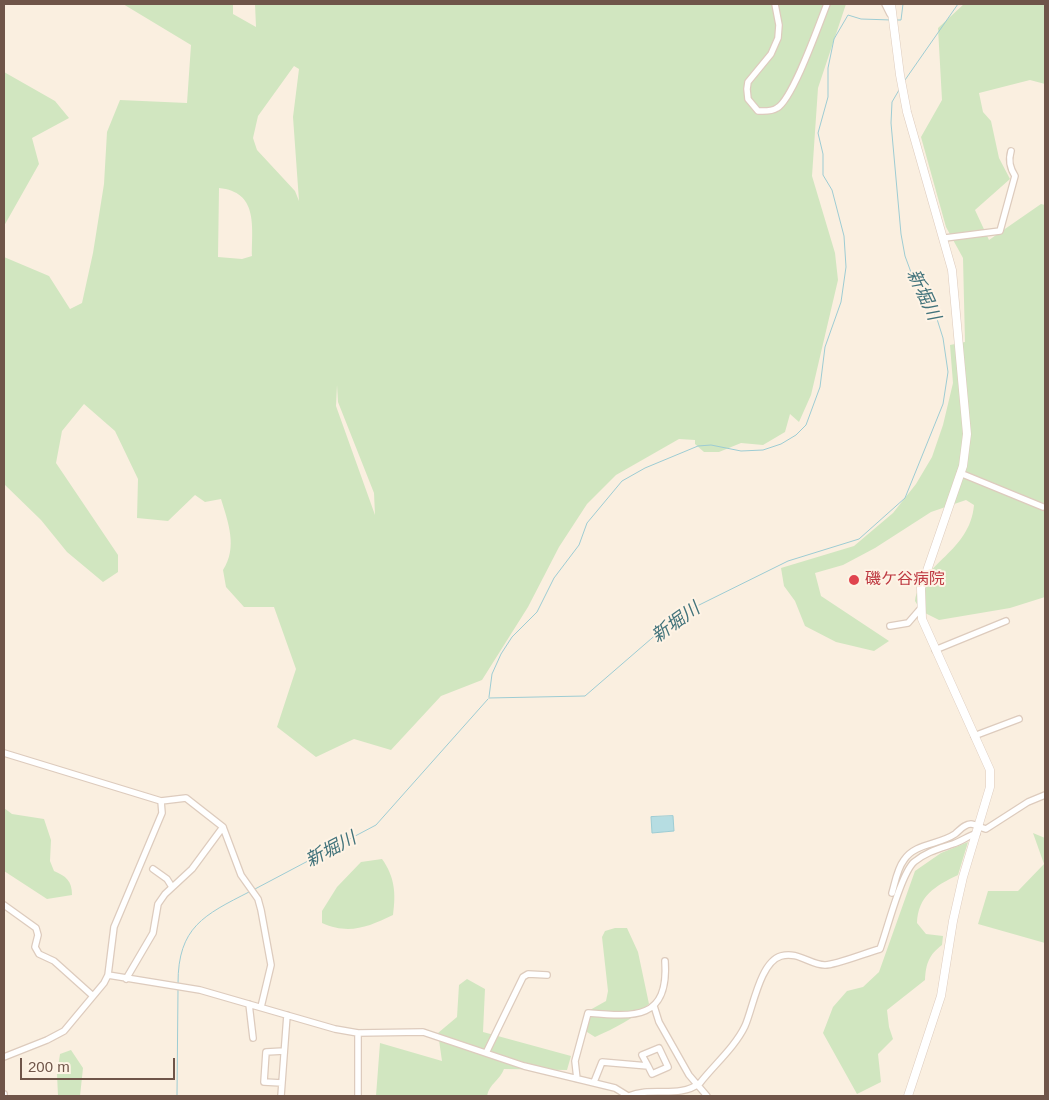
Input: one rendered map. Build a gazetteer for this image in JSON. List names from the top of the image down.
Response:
{
  "water": ["新堀川"],
  "places": ["磯ケ谷病院"],
  "scale_bar": "200 m"
}
